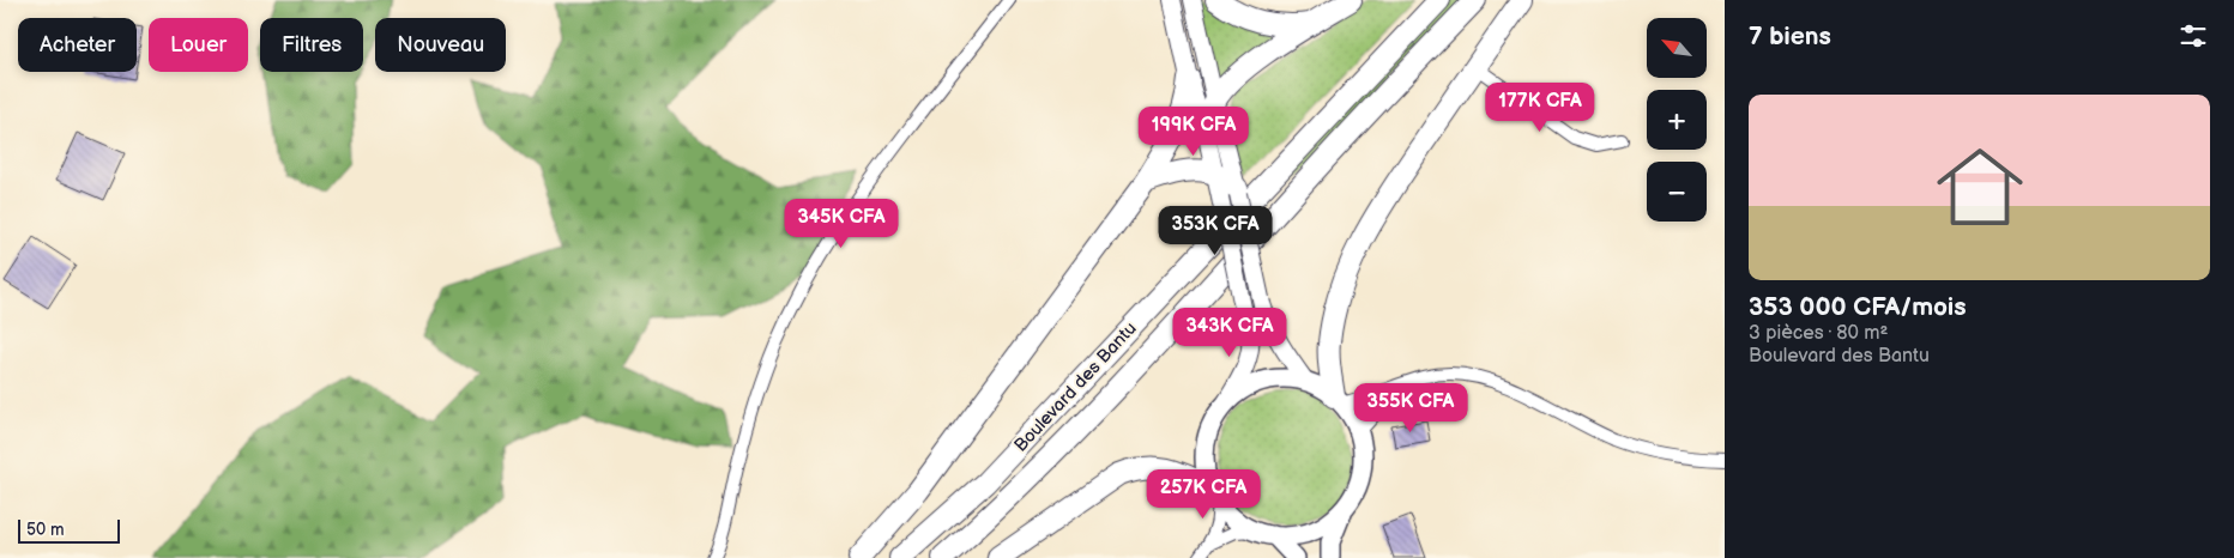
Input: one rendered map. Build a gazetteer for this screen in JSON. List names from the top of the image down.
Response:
{
  "streets": {
    "highway": ["Boulevard des Bantu"]
  },
  "scale_bar": "50 m",
  "north": "top left",
  "page": {
    "heading": "7 biens",
    "map_buttons": ["+", "−"],
    "chip": [
      "Acheter",
      "Louer",
      "Filtres",
      "Nouveau"
    ],
    "list": [
      {
        "name": "353 000 CFA/mois",
        "note": "3 pièces · 80 m² · Boulevard des Bantu"
      }
    ],
    "price": [
      "177K CFA",
      "199K CFA",
      "345K CFA",
      "353K CFA",
      "343K CFA",
      "355K CFA",
      "257K CFA"
    ],
    "scale": "50 m"
  }
}
